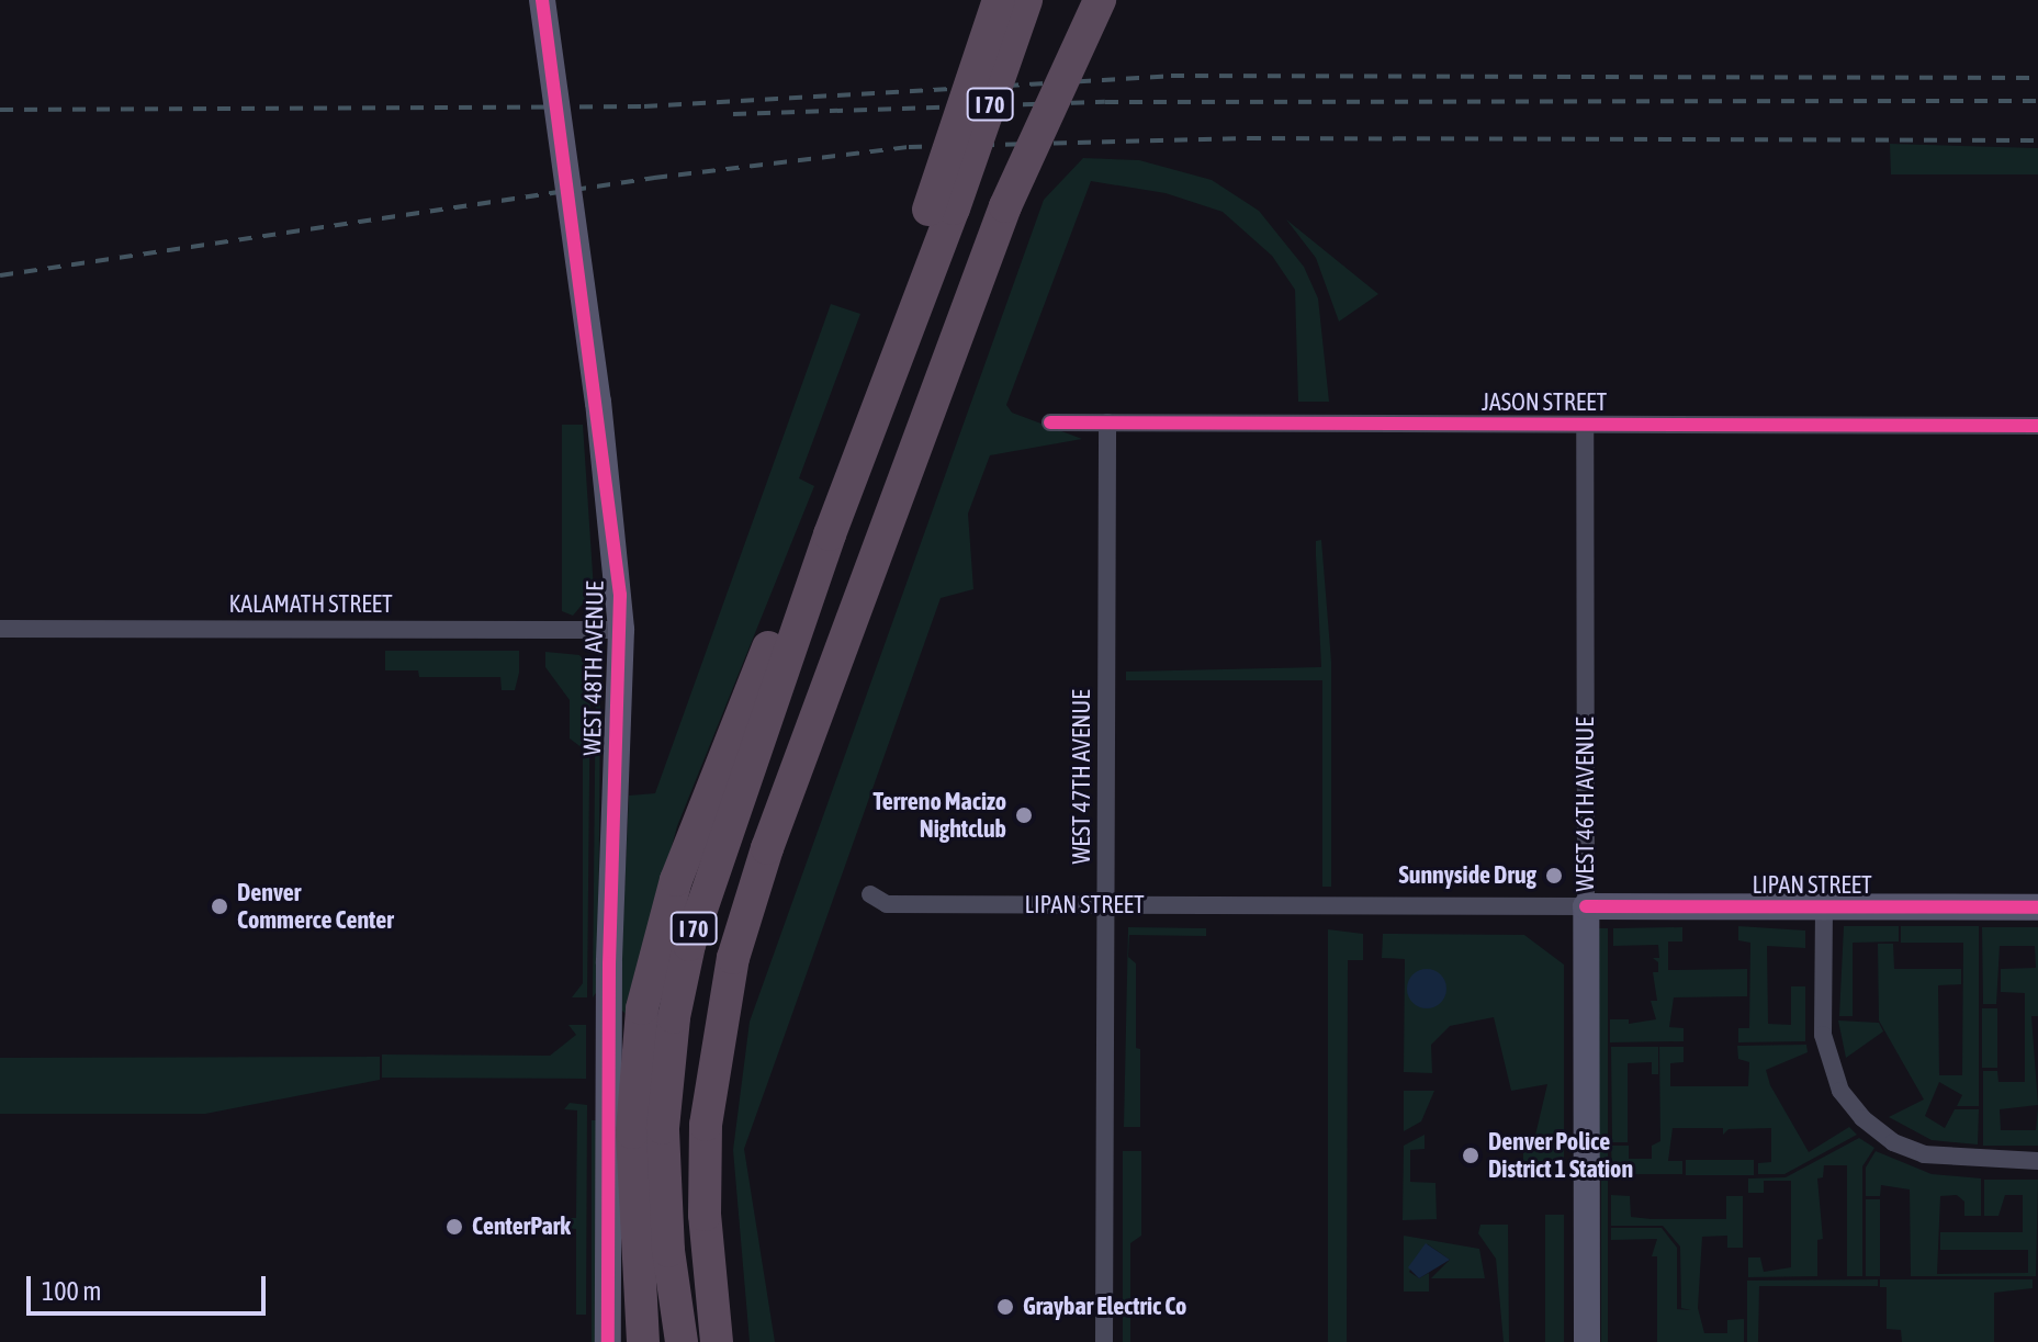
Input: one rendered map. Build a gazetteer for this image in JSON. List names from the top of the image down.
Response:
{
  "streets": {
    "highway": ["I 70"],
    "street": [
      "JASON STREET",
      "KALAMATH STREET",
      "WEST 48TH AVENUE",
      "WEST 47TH AVENUE",
      "WEST 46TH AVENUE",
      "LIPAN STREET"
    ]
  },
  "crossings": [
    ["JASON STREET", "WEST 47TH AVENUE"],
    ["JASON STREET", "WEST 46TH AVENUE"],
    ["KALAMATH STREET", "WEST 48TH AVENUE"],
    ["WEST 47TH AVENUE", "LIPAN STREET"],
    ["WEST 46TH AVENUE", "LIPAN STREET"]
  ],
  "places": [
    "Terreno Macizo Nightclub",
    "Sunnyside Drug",
    "Denver Commerce Center",
    "Denver Police District 1 Station",
    "CenterPark",
    "Graybar Electric Co"
  ],
  "scale_bar": "100 m"
}
